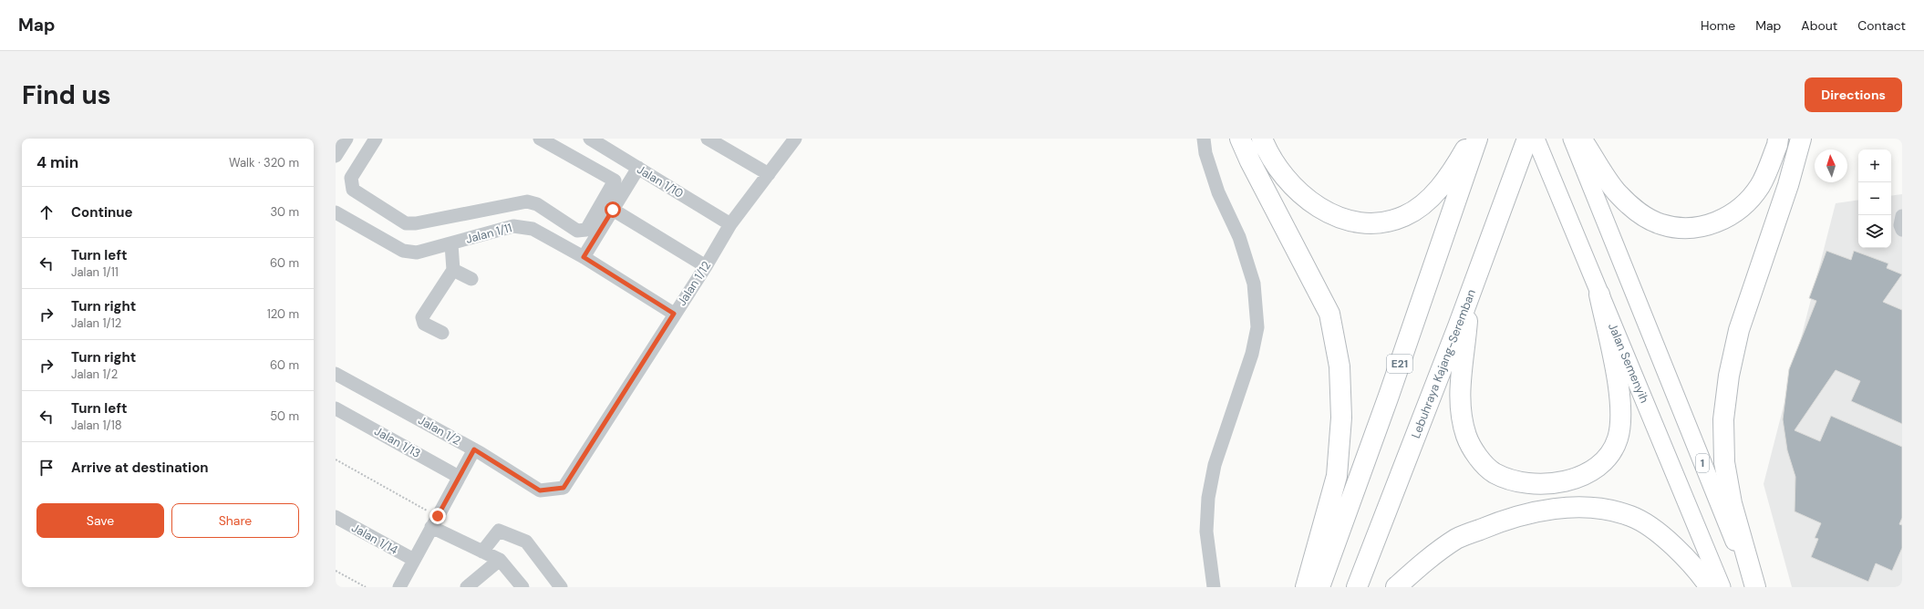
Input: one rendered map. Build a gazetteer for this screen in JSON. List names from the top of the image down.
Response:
{
  "streets": {
    "highway": ["E21", "Lebuhraya Kajang-Seremban"],
    "main road": ["Jalan Semenyih", "1"],
    "street": [
      "Jalan 1/10",
      "Jalan 1/11",
      "Jalan 1/12",
      "Jalan 1/2",
      "Jalan 1/13",
      "Jalan 1/14"
    ]
  },
  "crossings": [
    ["Jalan 1/10", "Jalan 1/12"],
    ["Jalan 1/11", "Jalan 1/12"],
    ["Jalan 1/12", "Jalan 1/2"]
  ],
  "north": "top",
  "page": {
    "header": "Map",
    "nav": [
      "Home",
      "Map",
      "About",
      "Contact"
    ],
    "buttons": [
      "Directions",
      ["Save", "Share"]
    ],
    "title": "Find us",
    "heading": ["4 min", "Walk · 320 m"],
    "map_buttons": ["+", "−"],
    "list": [
      ["Continue", "30 m"],
      ["Turn left", "Jalan 1/11", "60 m"],
      ["Turn right", "Jalan 1/12", "120 m"],
      ["Turn right", "Jalan 1/2", "60 m"],
      ["Turn left", "Jalan 1/18", "50 m"],
      "Arrive at destination"
    ]
  }
}
